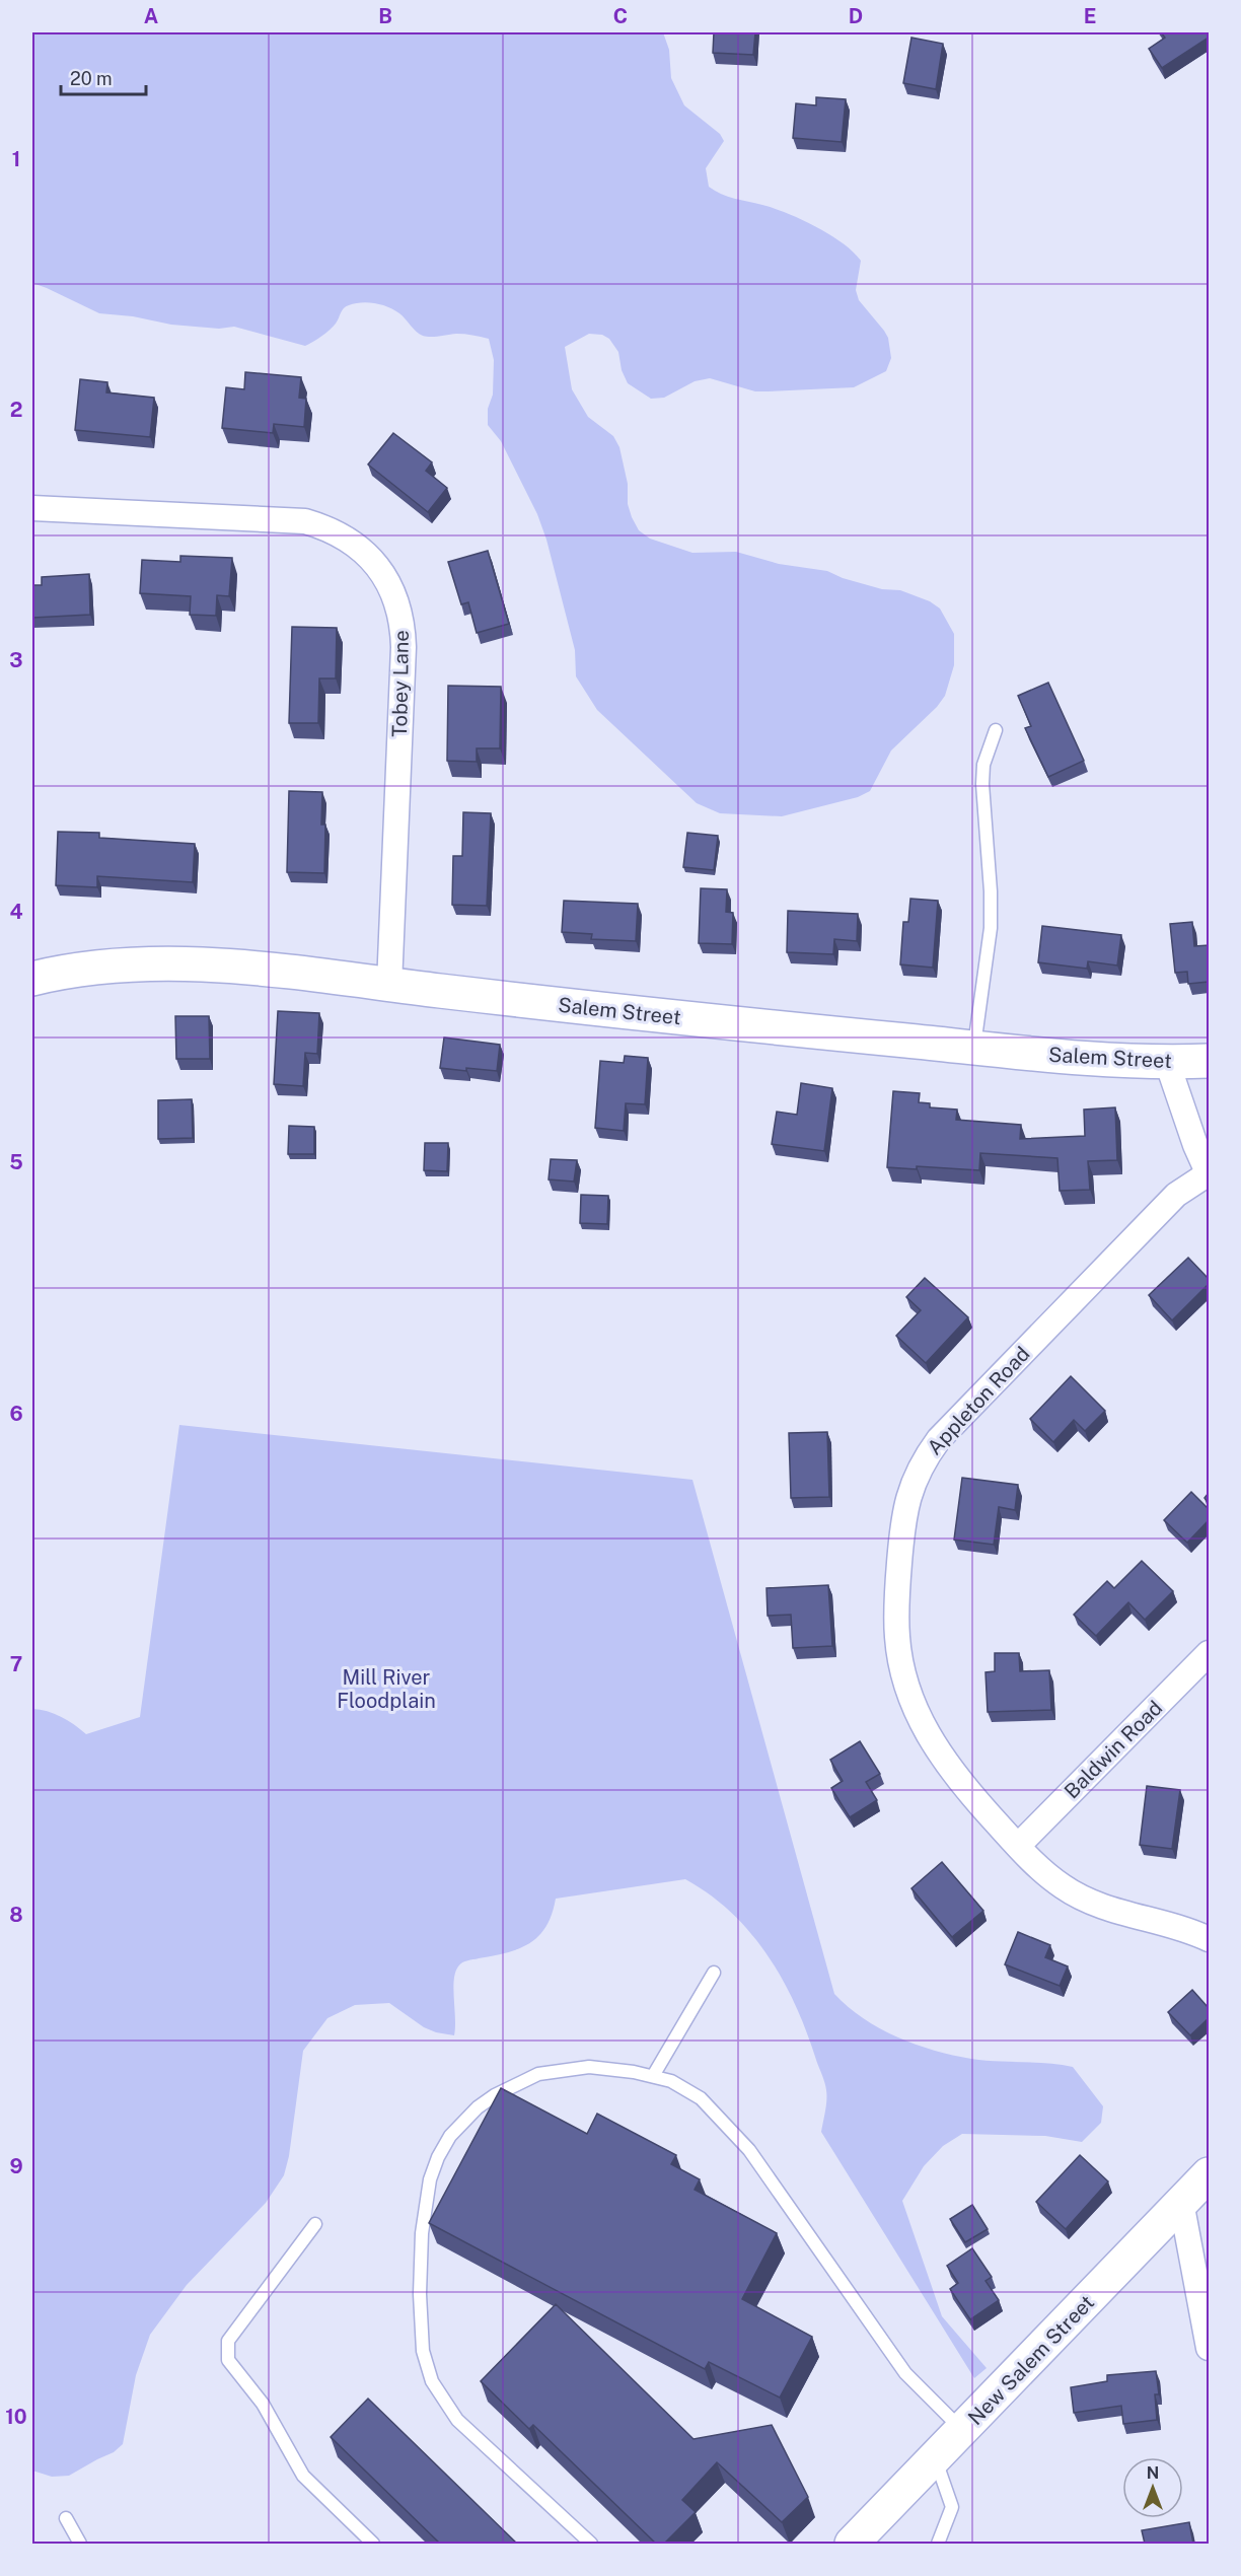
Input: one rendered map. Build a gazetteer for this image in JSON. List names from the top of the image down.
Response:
{
  "streets": {
    "main road": ["Salem Street", "New Salem Street"],
    "street": ["Tobey Lane", "Appleton Road", "Baldwin Road"]
  },
  "crossings": [
    ["Tobey Lane", "Salem Street"],
    ["Appleton Road", "Baldwin Road"]
  ],
  "parks": ["Mill River Floodplain"],
  "scale_bar": "20 m",
  "north": "top",
  "grid": {
    "columns": [
      "A",
      "B",
      "C",
      "D",
      "E"
    ],
    "rows": [
      "1",
      "2",
      "3",
      "4",
      "5",
      "6",
      "7",
      "8",
      "9",
      "10"
    ]
  }
}
